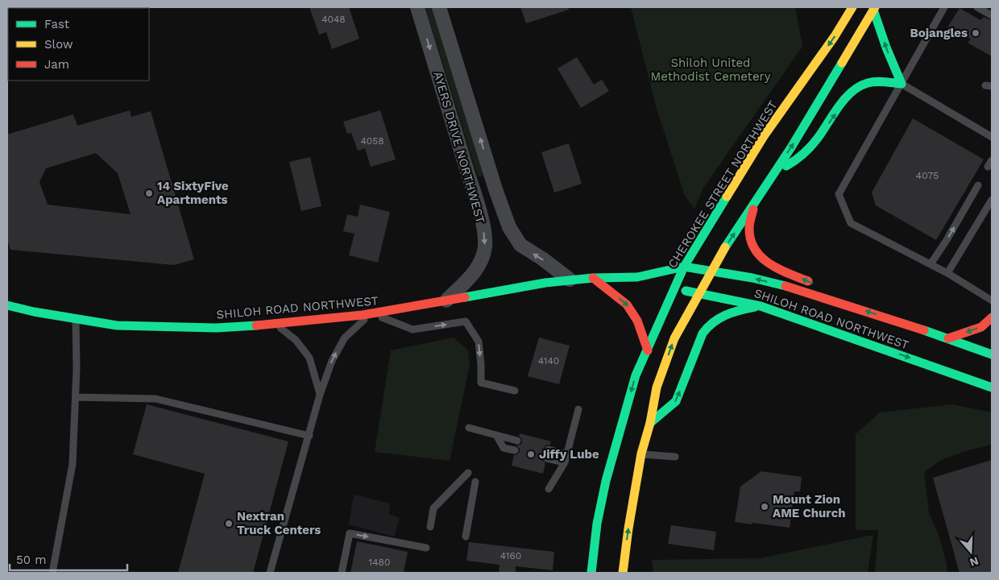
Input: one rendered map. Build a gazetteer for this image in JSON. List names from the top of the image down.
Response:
{
  "streets": {
    "main road": ["CHEROKEE STREET NORTHWEST", "SHILOH ROAD NORTHWEST"],
    "street": ["AYERS DRIVE NORTHWEST"]
  },
  "crossings": [
    ["AYERS DRIVE NORTHWEST", "SHILOH ROAD NORTHWEST"],
    ["CHEROKEE STREET NORTHWEST", "SHILOH ROAD NORTHWEST"]
  ],
  "parks": ["Shiloh United Methodist Cemetery"],
  "places": [
    "Bojangles",
    "14 SixtyFive Apartments",
    "Jiffy Lube",
    "Mount Zion AME Church",
    "Nextran Truck Centers"
  ],
  "house_numbers": [
    "4048",
    "4058",
    "4075",
    "4140",
    "4160",
    "1480"
  ],
  "legend": ["Fast", "Slow", "Jam"],
  "scale_bar": "50 m",
  "north": "bottom"
}
